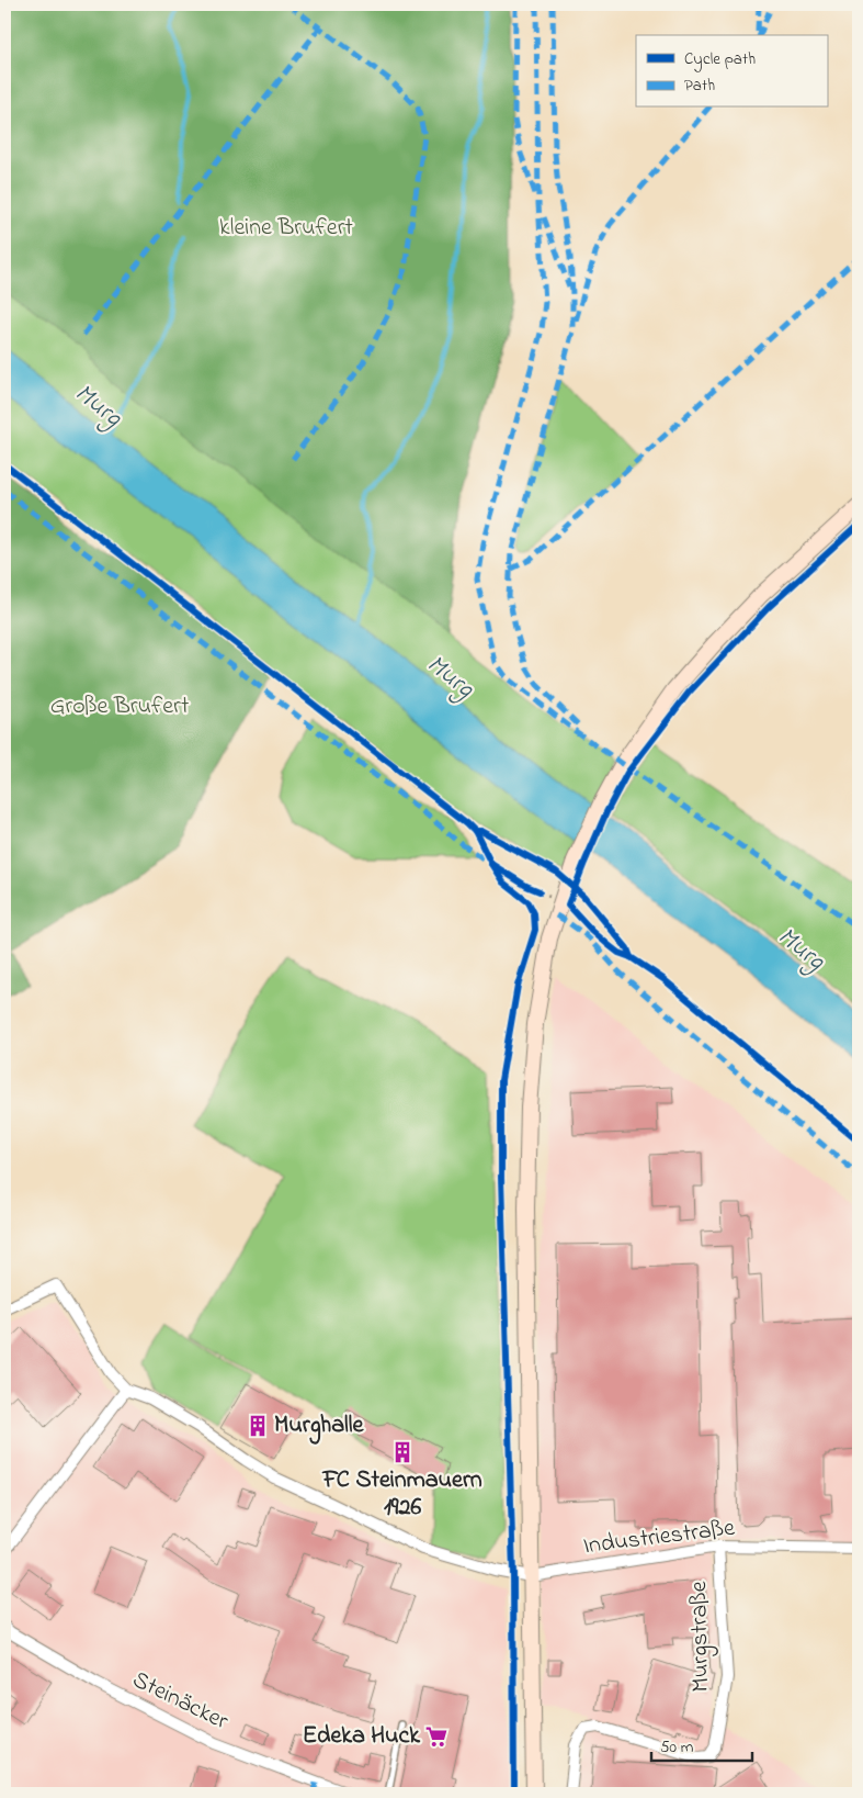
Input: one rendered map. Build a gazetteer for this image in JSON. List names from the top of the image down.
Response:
{
  "streets": {
    "street": ["Industriestraße", "Murgstraße", "Steinäcker"]
  },
  "crossings": [
    ["Industriestraße", "Murgstraße"]
  ],
  "water": ["Murg"],
  "parks": ["kleine Brufert", "Große Brufert"],
  "places": {
    "building": ["Murghalle", "FC Steinmauern 1926"],
    "supermarket": ["Edeka Huck"]
  },
  "legend": ["Cycle path", "Path"],
  "scale_bar": "50 m"
}
